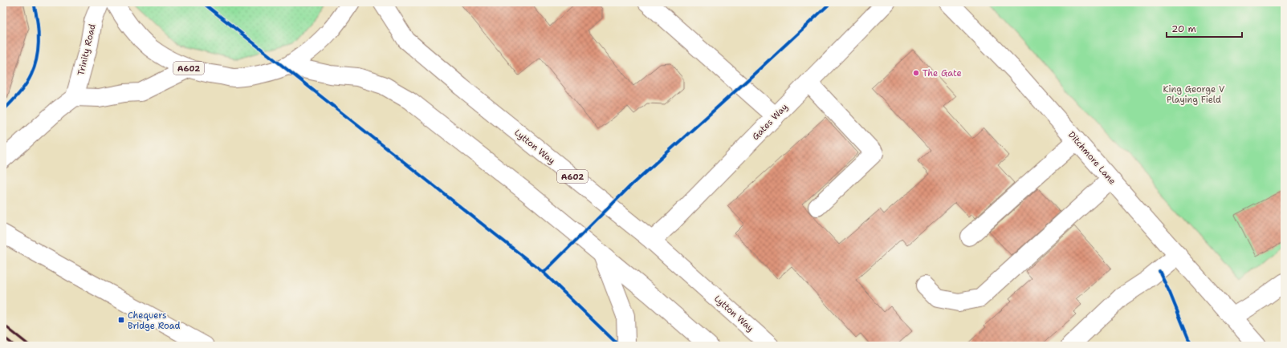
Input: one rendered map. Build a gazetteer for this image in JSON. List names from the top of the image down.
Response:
{
  "streets": {
    "street": [
      "Trinity Road",
      "A602",
      "Gates Way",
      "Lytton Way",
      "Ditchmore Lane"
    ]
  },
  "crossings": [
    ["Gates Way", "Lytton Way"]
  ],
  "parks": ["King George V Playing Field"],
  "places": {
    "other": ["The Gate"],
    "transit": ["Chequers Bridge Road"]
  },
  "scale_bar": "20 m"
}
